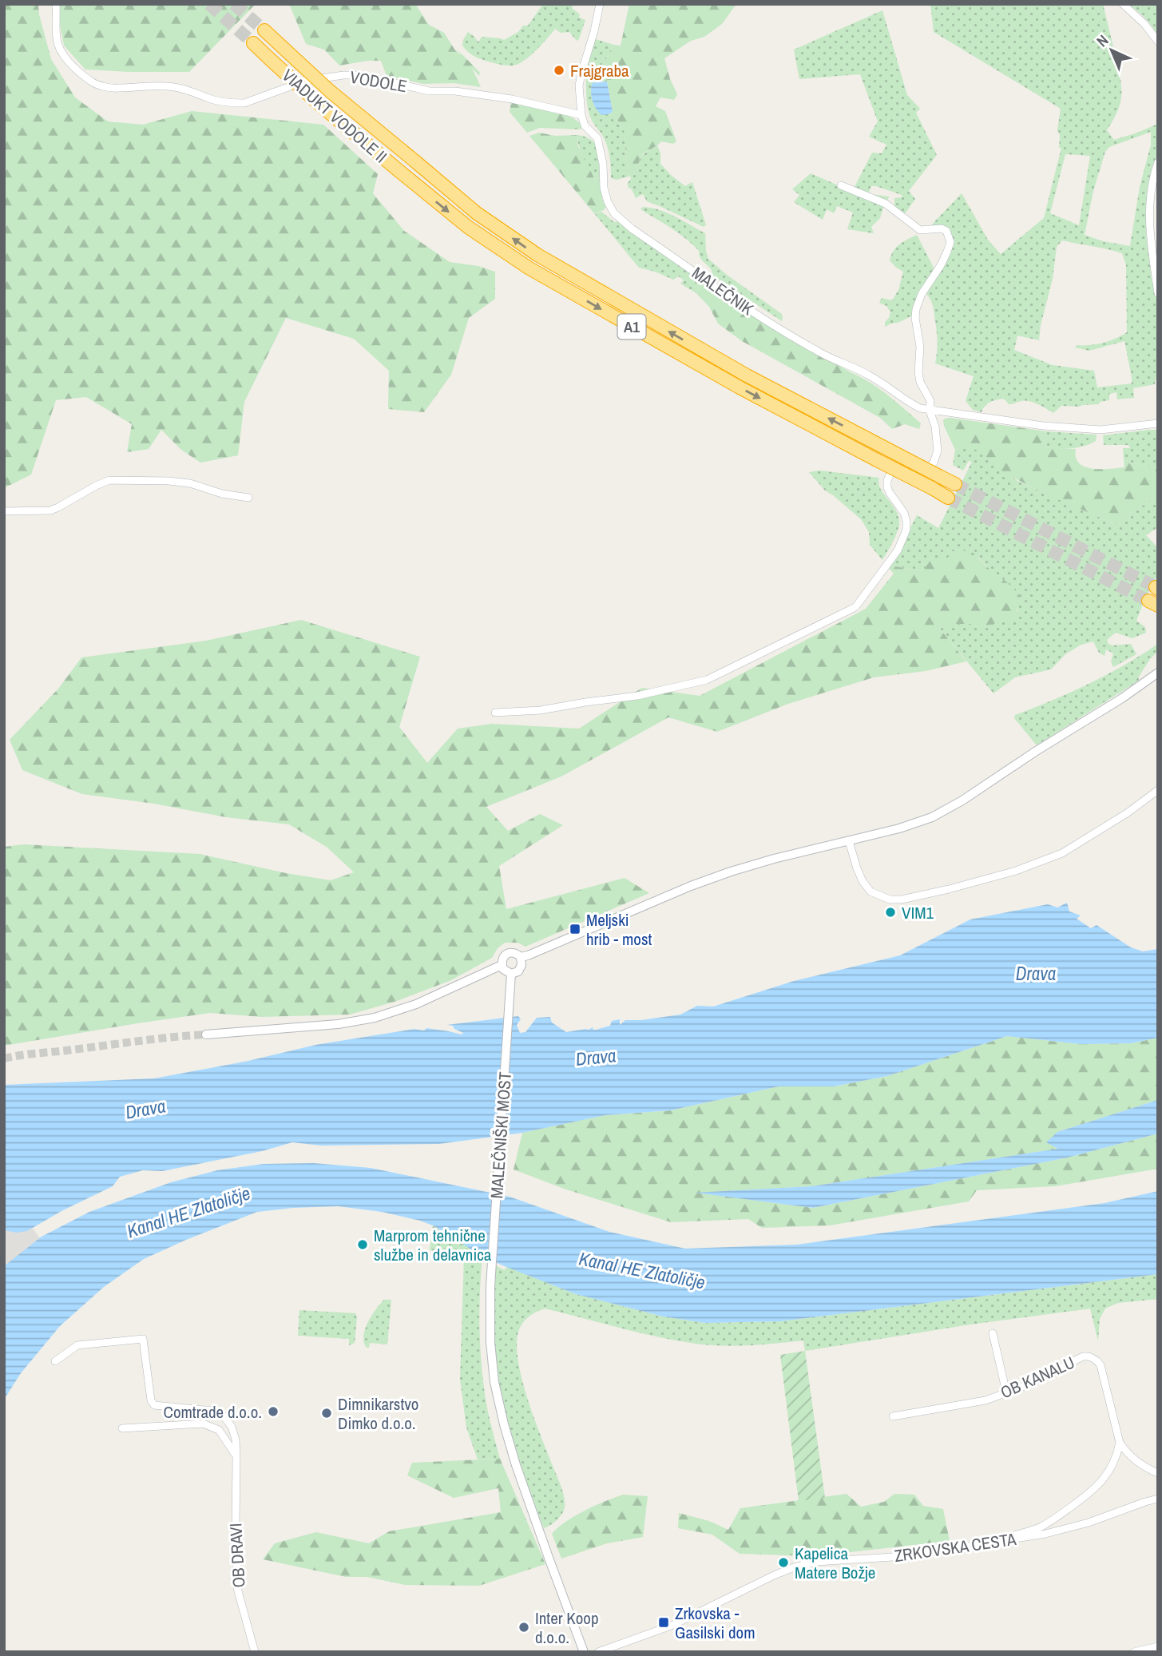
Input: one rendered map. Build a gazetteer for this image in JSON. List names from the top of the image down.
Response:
{
  "streets": {
    "highway": ["VIADUKT VODOLE II", "A1"],
    "street": [
      "VODOLE",
      "MALEČNIK",
      "MALEČNIŠKI MOST",
      "OB KANALU",
      "ZRKOVSKA CESTA",
      "OB DRAVI"
    ]
  },
  "crossings": [
    ["VODOLE", "MALEČNIK"]
  ],
  "water": ["Drava", "Kanal HE Zlatoličje"],
  "places": {
    "other": [
      "Frajgraba",
      "VIM1",
      "Marprom tehnične službe in delavnica",
      "Comtrade d.o.o.",
      "Dimnikarstvo Dimko d.o.o.",
      "Kapelica Matere Božje",
      "Inter Koop d.o.o."
    ],
    "transit": ["Meljski hrib - most", "Zrkovska - Gasilski dom"]
  },
  "north": "top left"
}
